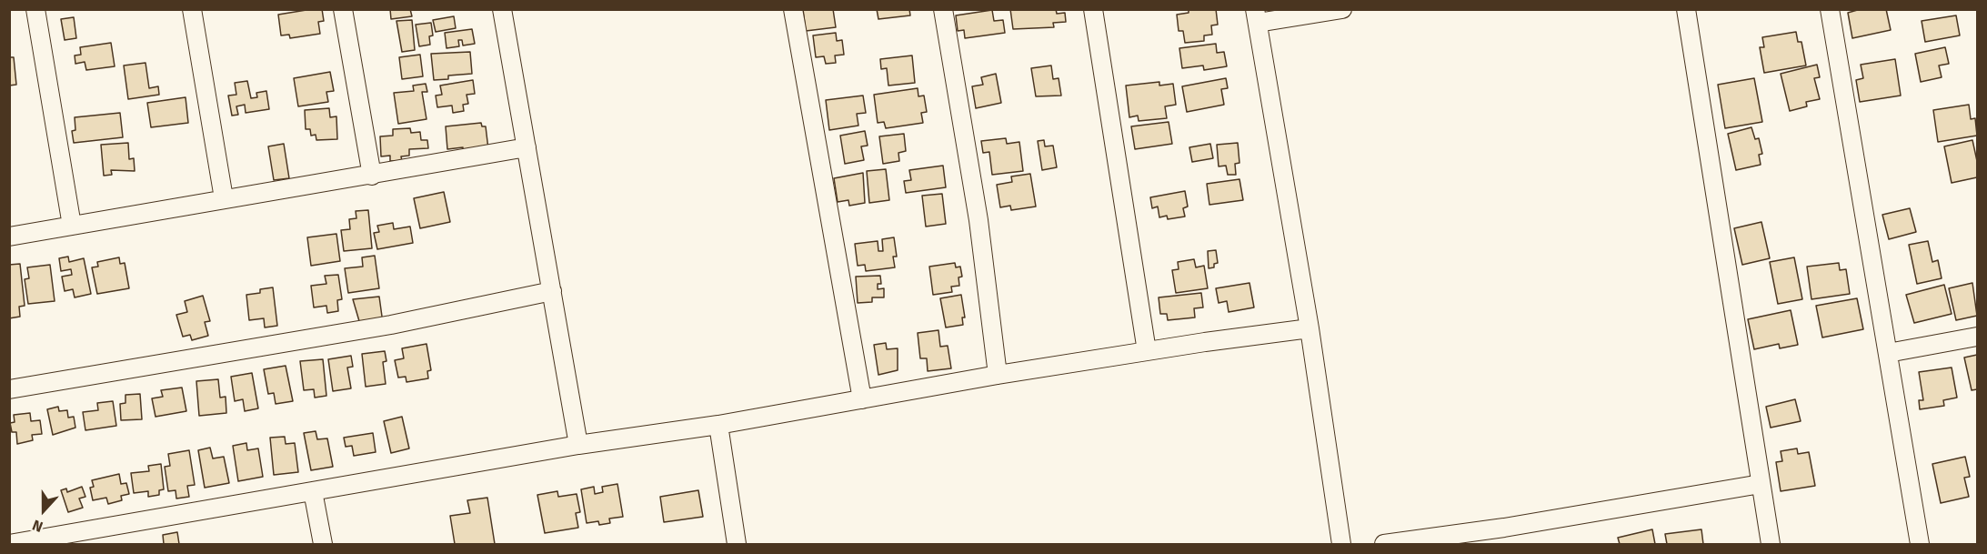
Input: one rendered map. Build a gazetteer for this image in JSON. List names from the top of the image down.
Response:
{
  "north": "bottom"
}
